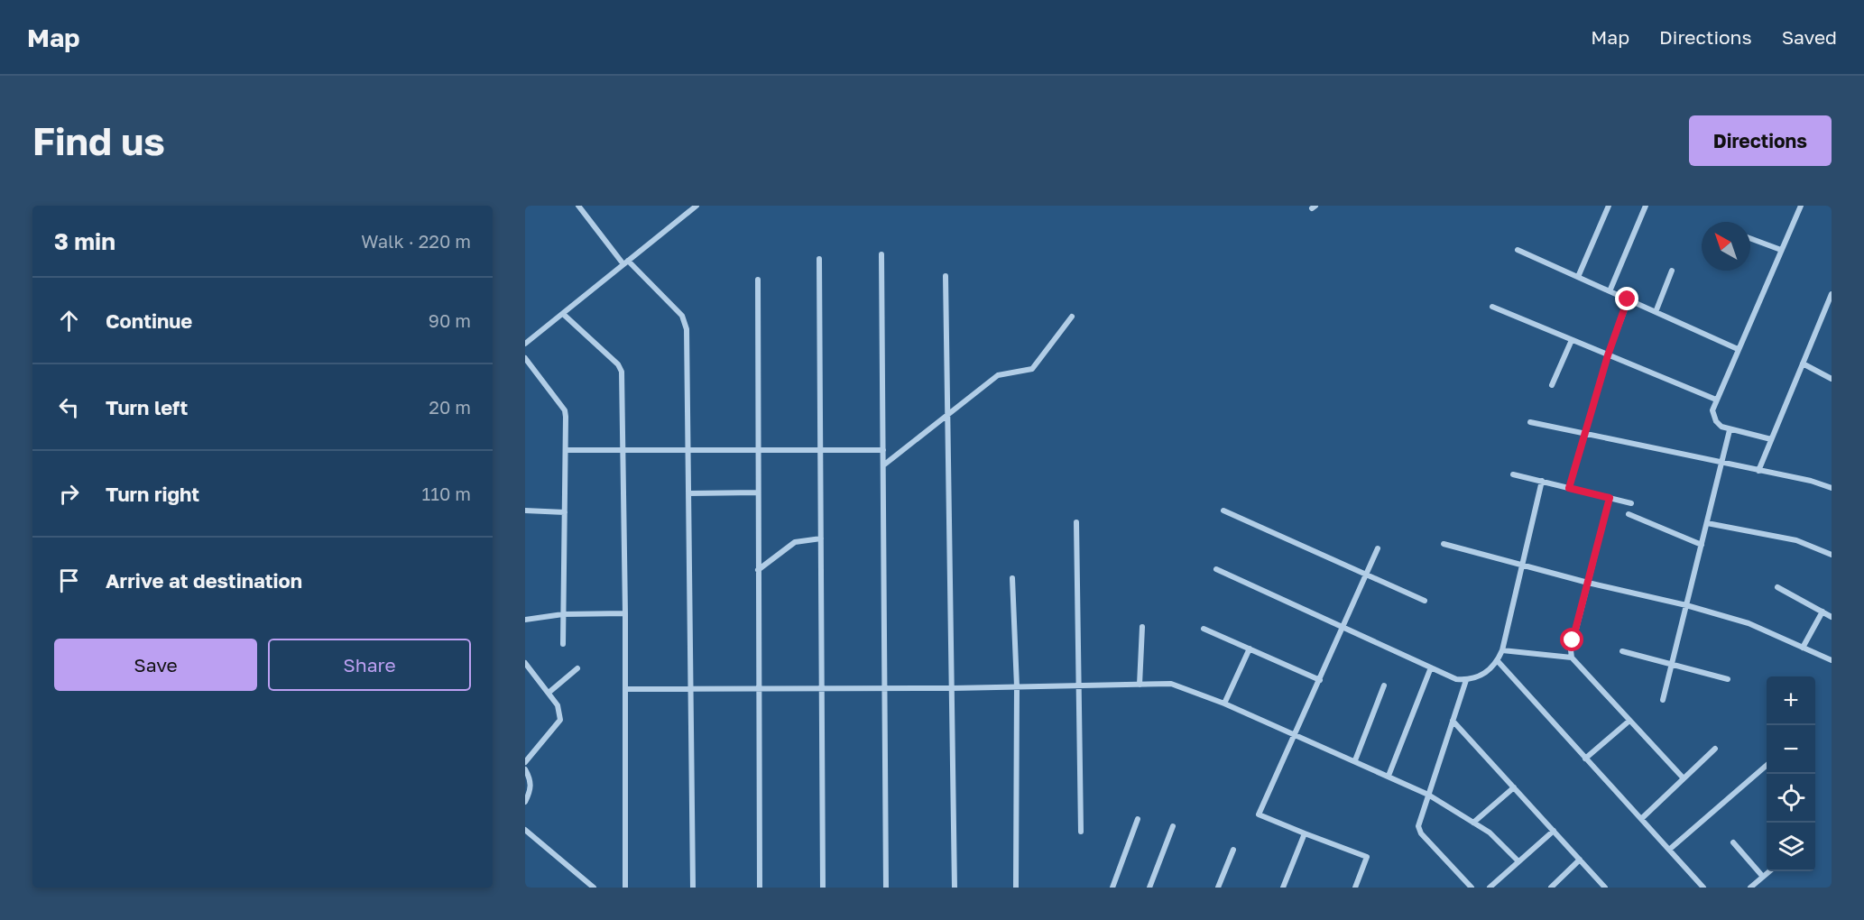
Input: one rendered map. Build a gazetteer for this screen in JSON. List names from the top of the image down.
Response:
{
  "north": "top left",
  "page": {
    "header": "Map",
    "nav": ["Map", "Directions", "Saved"],
    "buttons": [
      "Directions",
      ["Save", "Share"]
    ],
    "title": "Find us",
    "heading": ["3 min", "Walk · 220 m"],
    "list": [
      ["Continue", "90 m"],
      ["Turn left", "20 m"],
      ["Turn right", "110 m"],
      "Arrive at destination"
    ],
    "map_buttons": ["+", "−"]
  }
}
